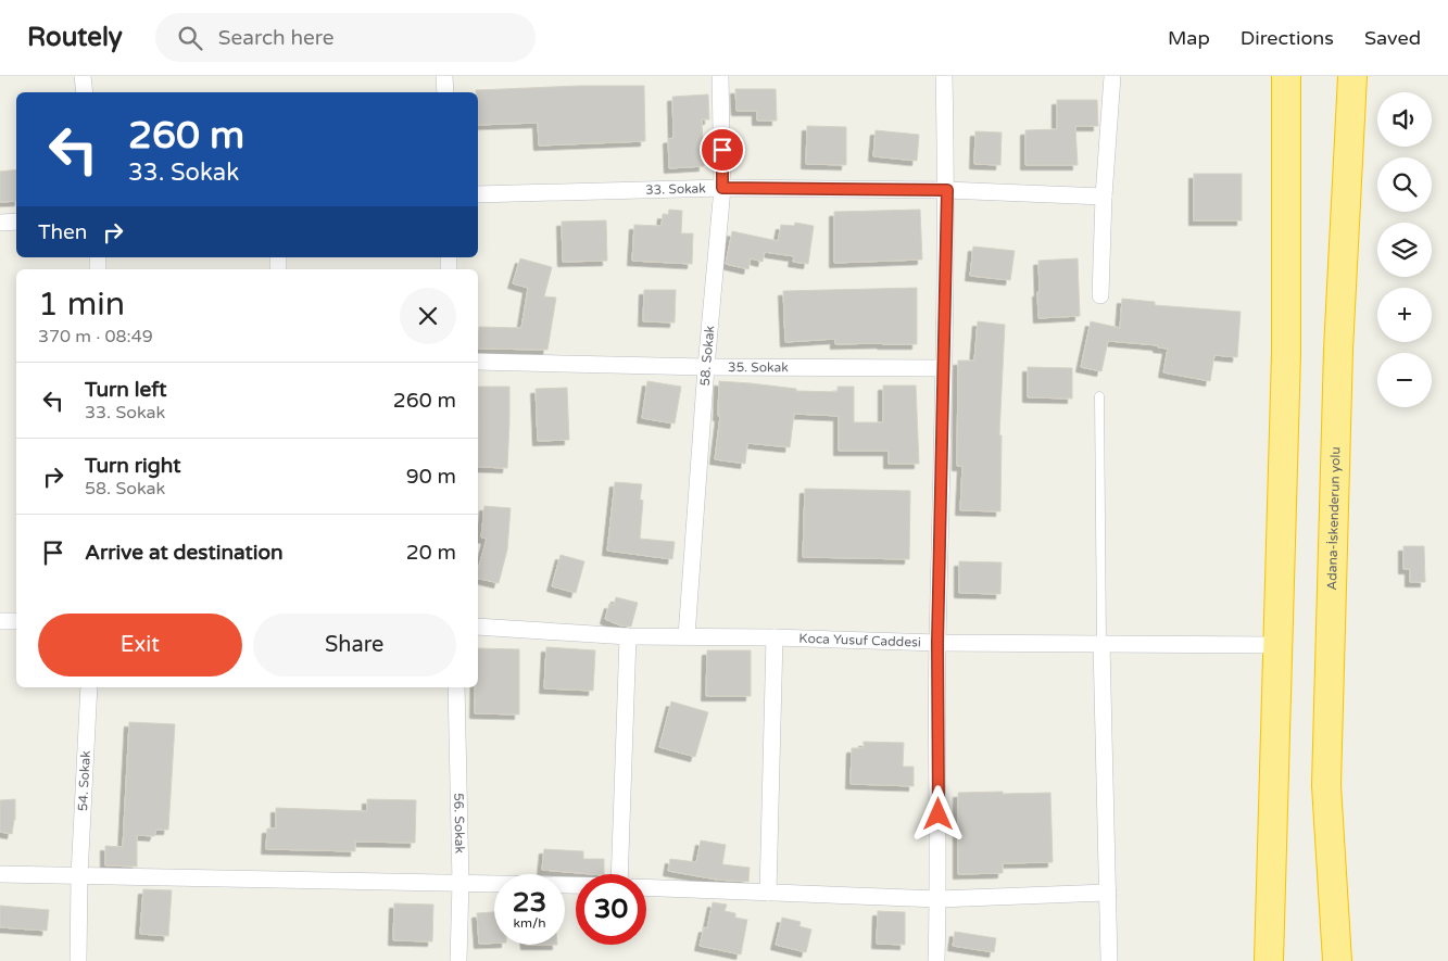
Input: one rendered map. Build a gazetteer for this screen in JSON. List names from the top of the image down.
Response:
{
  "streets": {
    "highway": ["Adana-İskenderun yolu"],
    "street": [
      "33. Sokak",
      "58. Sokak",
      "35. Sokak",
      "Koca Yusuf Caddesi",
      "54. Sokak",
      "56. Sokak"
    ]
  },
  "crossings": [
    ["33. Sokak", "58. Sokak"],
    ["58. Sokak", "35. Sokak"],
    ["58. Sokak", "Koca Yusuf Caddesi"]
  ],
  "page": {
    "header": "Routely",
    "search": "Search here",
    "nav": ["Map", "Directions", "Saved"],
    "map_buttons": ["+", "−"],
    "turn": ["260 m", "33. Sokak"],
    "then": "Then",
    "heading": ["1 min", "370 m · 08:49"],
    "list": [
      {
        "name": "Turn left",
        "note": "33. Sokak",
        "value": "260 m"
      },
      {
        "name": "Turn right",
        "note": "58. Sokak",
        "value": "90 m"
      },
      {
        "name": "Arrive at destination",
        "value": "20 m"
      }
    ],
    "buttons": ["Exit", "Share"],
    "speed": "23 km/h",
    "limit": "30"
  }
}
